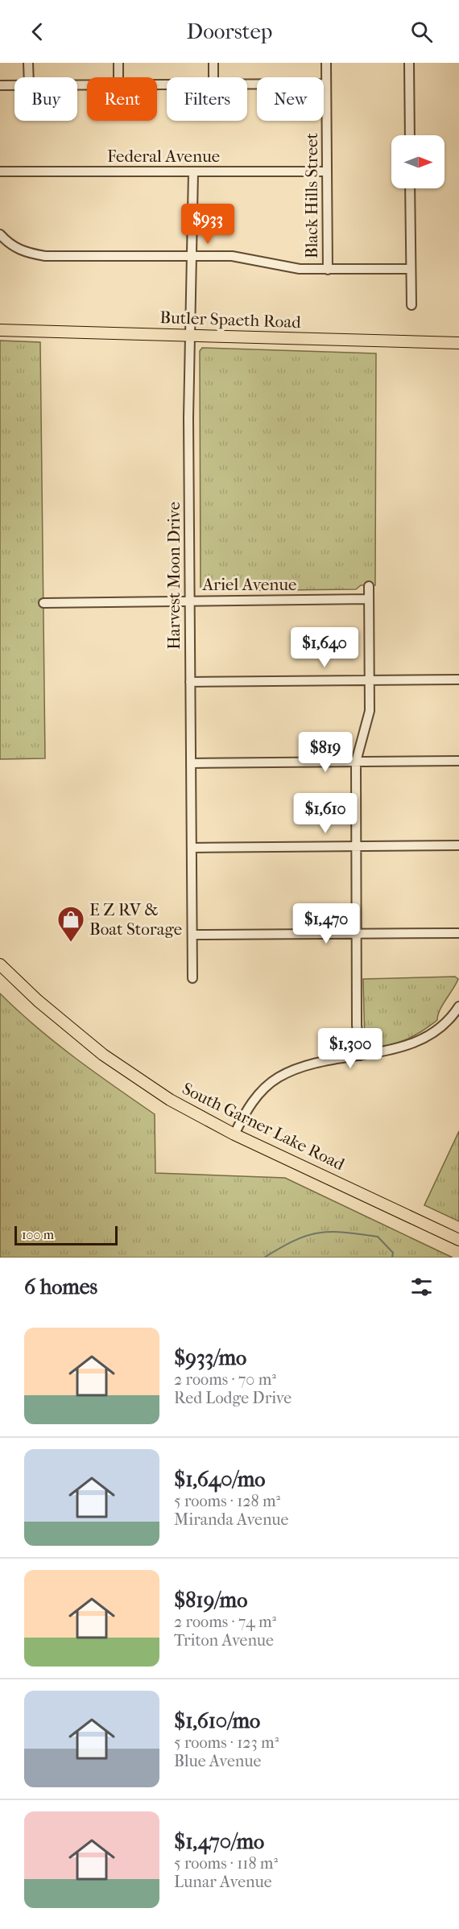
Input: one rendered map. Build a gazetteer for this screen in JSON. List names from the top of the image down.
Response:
{
  "streets": {
    "main road": ["Butler Spaeth Road", "South Garner Lake Road"],
    "street": [
      "Federal Avenue",
      "Black Hills Street",
      "Harvest Moon Drive",
      "Ariel Avenue"
    ]
  },
  "crossings": [
    ["Federal Avenue", "Black Hills Street"],
    ["Federal Avenue", "Harvest Moon Drive"],
    ["Butler Spaeth Road", "Harvest Moon Drive"],
    ["Harvest Moon Drive", "Ariel Avenue"]
  ],
  "places": {
    "shop": ["E Z RV & Boat Storage"]
  },
  "scale_bar": "100 m",
  "north": "right",
  "page": {
    "header": "Doorstep",
    "chip": [
      "Buy",
      "Rent",
      "Filters",
      "New"
    ],
    "price": [
      "$933",
      "$1,640",
      "$819",
      "$1,610",
      "$1,470",
      "$1,300"
    ],
    "scale": "100 m",
    "heading": "6 homes",
    "list": [
      {
        "name": "$933/mo",
        "note": "2 rooms · 70 m² · Red Lodge Drive"
      },
      {
        "name": "$1,640/mo",
        "note": "5 rooms · 128 m² · Miranda Avenue"
      },
      {
        "name": "$819/mo",
        "note": "2 rooms · 74 m² · Triton Avenue"
      },
      {
        "name": "$1,610/mo",
        "note": "5 rooms · 123 m² · Blue Avenue"
      },
      {
        "name": "$1,470/mo",
        "note": "5 rooms · 118 m² · Lunar Avenue"
      }
    ]
  }
}
